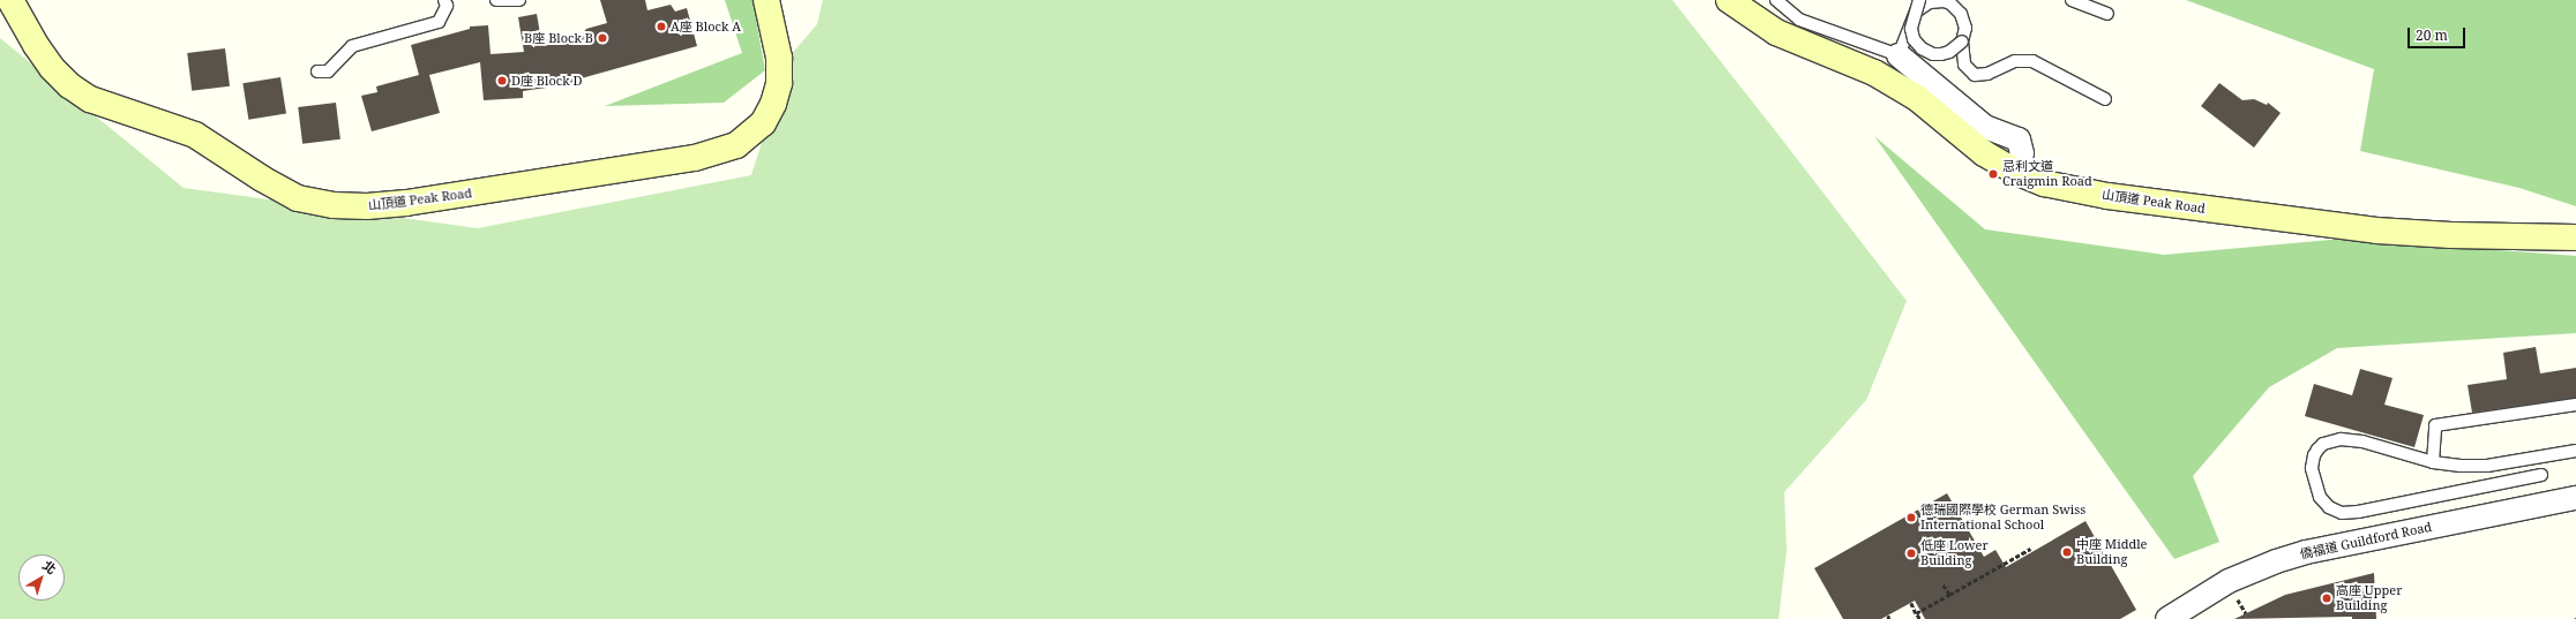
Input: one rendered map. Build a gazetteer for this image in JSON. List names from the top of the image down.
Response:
{
  "streets": {
    "main road": ["山頂道 Peak Road"],
    "street": ["僑福道 Guildford Road"]
  },
  "places": [
    "A座 Block A",
    "B座 Block B",
    "D座 Block D",
    "忌利文道 Craigmin Road",
    "德瑞國際學校 German Swiss International School",
    "中座 Middle Building",
    "低座 Lower Building",
    "高座 Upper Building"
  ],
  "scale_bar": "20 m",
  "north": "top right"
}
